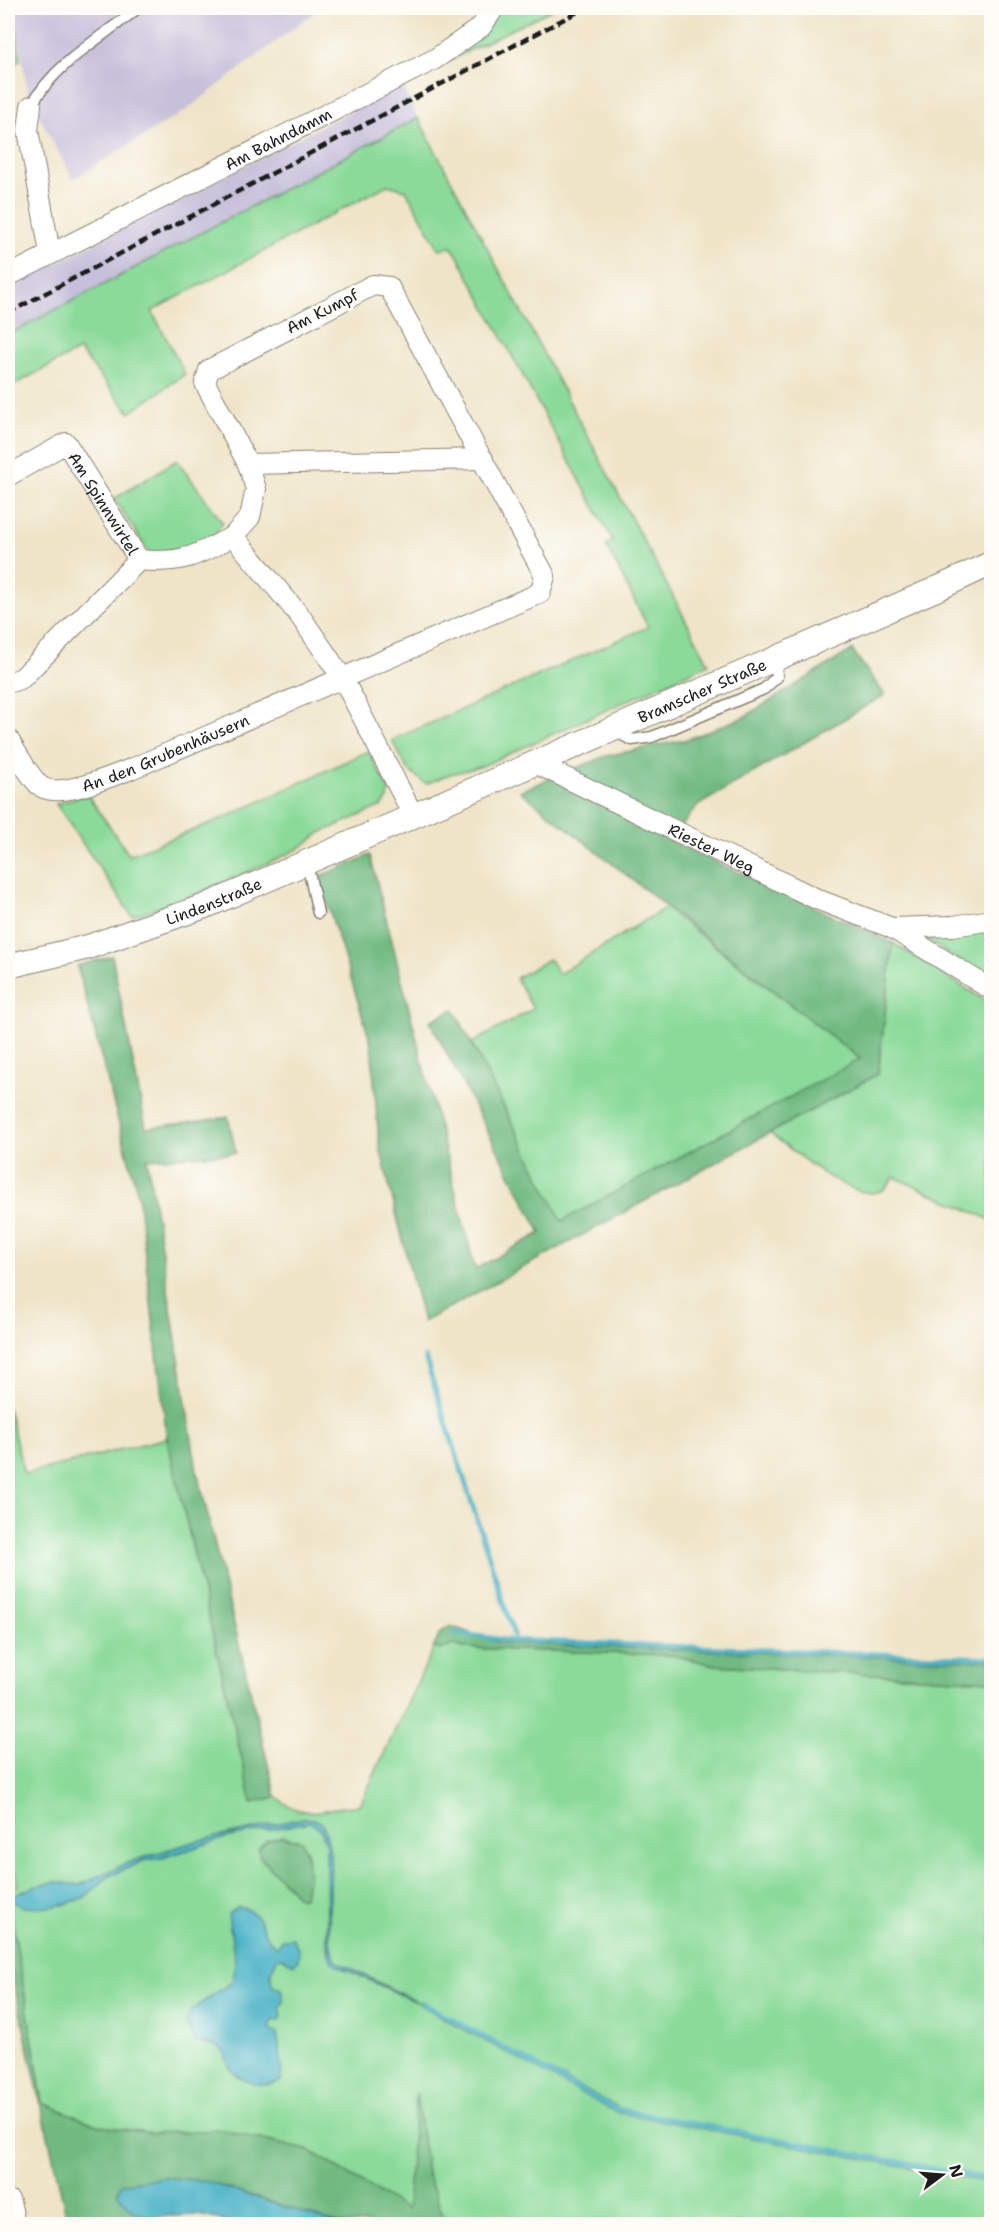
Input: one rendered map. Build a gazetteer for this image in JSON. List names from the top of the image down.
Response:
{
  "streets": {
    "street": [
      "Am Bahndamm",
      "Am Kumpf",
      "Am Spinnwirtel",
      "Bramscher Straße",
      "An den Grubenhäusern",
      "Riester Weg",
      "Lindenstraße"
    ]
  },
  "crossings": [
    ["Am Kumpf", "An den Grubenhäusern"],
    ["Bramscher Straße", "Riester Weg"],
    ["Bramscher Straße", "Lindenstraße"]
  ],
  "north": "right"
}
